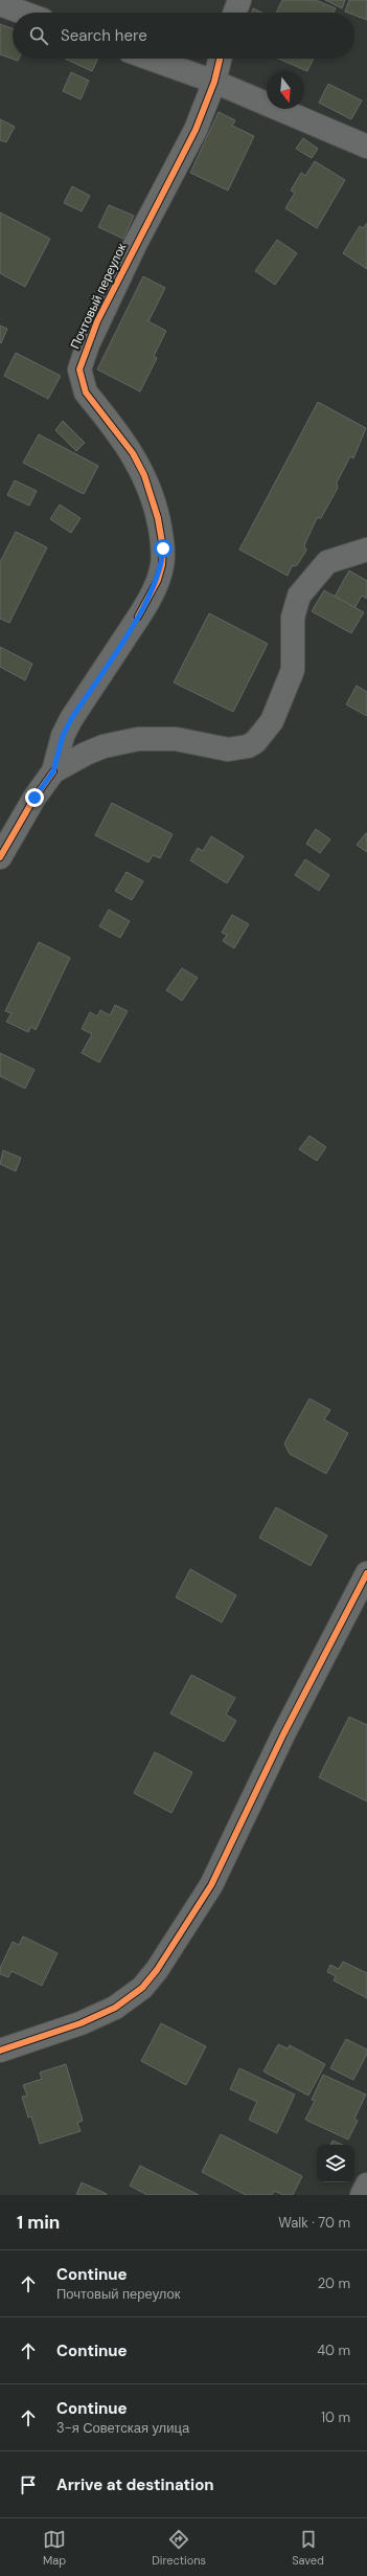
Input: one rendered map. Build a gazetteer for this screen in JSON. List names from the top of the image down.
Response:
{
  "streets": {
    "street": ["Почтовый переулок"]
  },
  "north": "bottom",
  "page": {
    "search": "Search here",
    "heading": ["1 min", "Walk · 70 m"],
    "list": [
      ["Continue", "Почтовый переулок", "20 m"],
      ["Continue", "40 m"],
      ["Continue", "3-я Советская улица", "10 m"],
      "Arrive at destination"
    ],
    "nav": ["Map", "Directions", "Saved"]
  }
}
